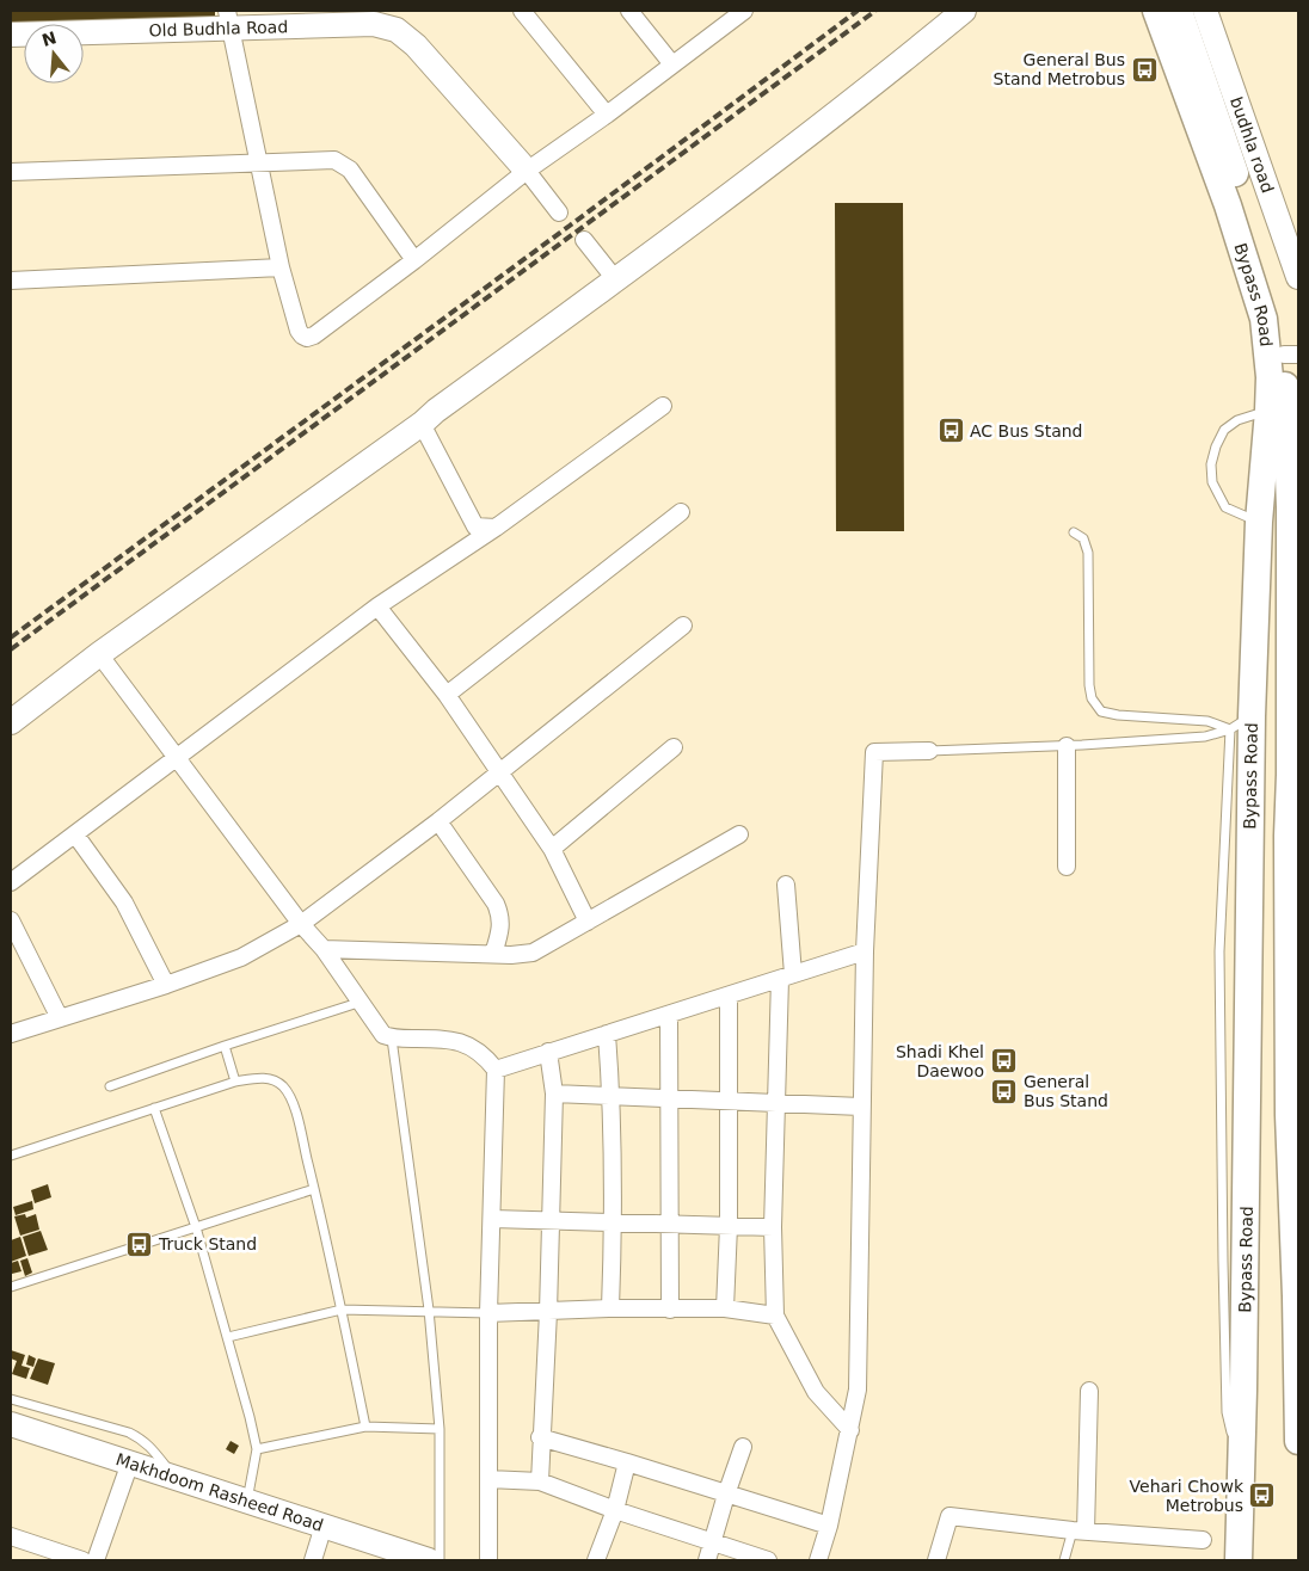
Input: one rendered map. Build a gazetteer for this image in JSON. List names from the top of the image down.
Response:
{
  "streets": {
    "main road": ["Bypass Road"],
    "street": ["Old Budhla Road", "budhla road", "Makhdoom Rasheed Road"]
  },
  "places": {
    "bus stop": [
      "General Bus Stand Metrobus",
      "AC Bus Stand",
      "Shadi Khel Daewoo",
      "General Bus Stand",
      "Truck Stand",
      "Vehari Chowk Metrobus"
    ]
  },
  "north": "top"
}
